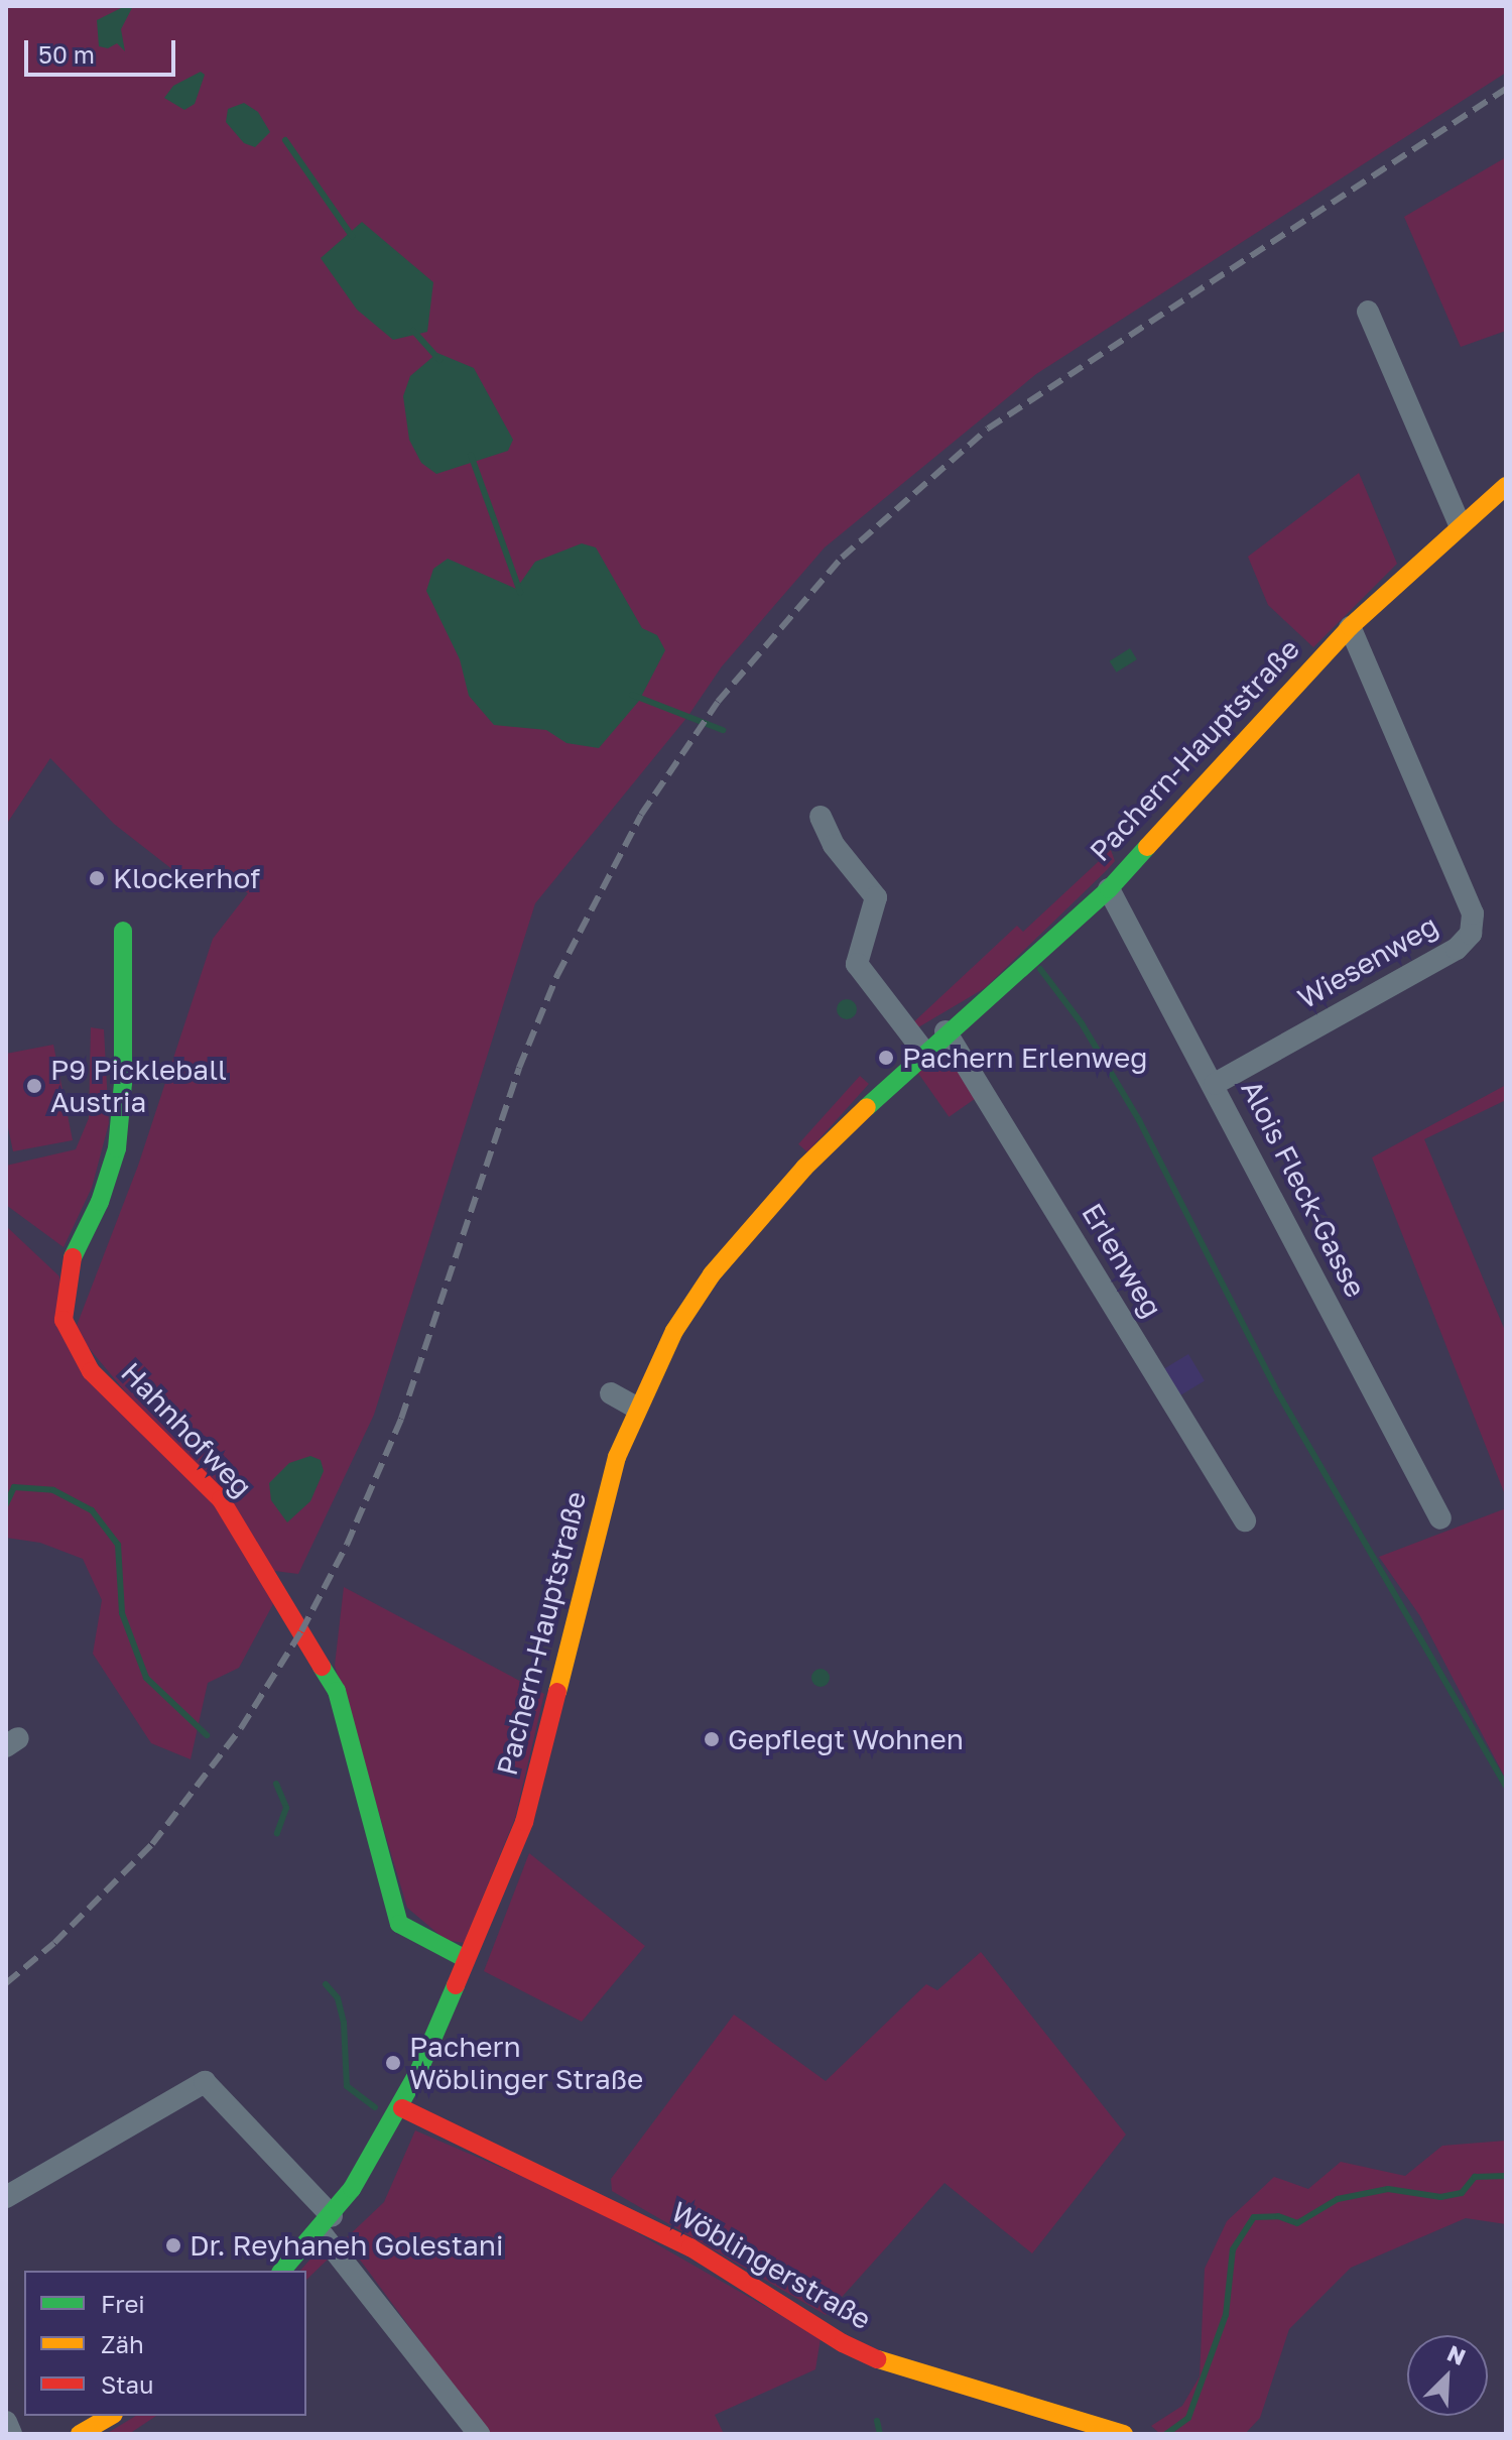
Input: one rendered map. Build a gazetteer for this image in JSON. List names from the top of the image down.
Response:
{
  "streets": {
    "main road": ["Pachern-Hauptstraße", "Hahnhofweg", "Wöblingerstraße"],
    "street": ["Wiesenweg", "Alois Fleck-Gasse", "Erlenweg"]
  },
  "crossings": [
    ["Pachern-Hauptstraße", "Wiesenweg"],
    ["Pachern-Hauptstraße", "Alois Fleck-Gasse"],
    ["Pachern-Hauptstraße", "Erlenweg"],
    ["Pachern-Hauptstraße", "Hahnhofweg"],
    ["Pachern-Hauptstraße", "Wöblingerstraße"],
    ["Wiesenweg", "Alois Fleck-Gasse"]
  ],
  "places": [
    "Klockerhof",
    "Pachern Erlenweg",
    "P9 Pickleball Austria",
    "Gepflegt Wohnen",
    "Pachern Wöblinger Straße",
    "Dr. Reyhaneh Golestani"
  ],
  "legend": ["Frei", "Zäh", "Stau"],
  "scale_bar": "50 m",
  "north": "top right"
}
